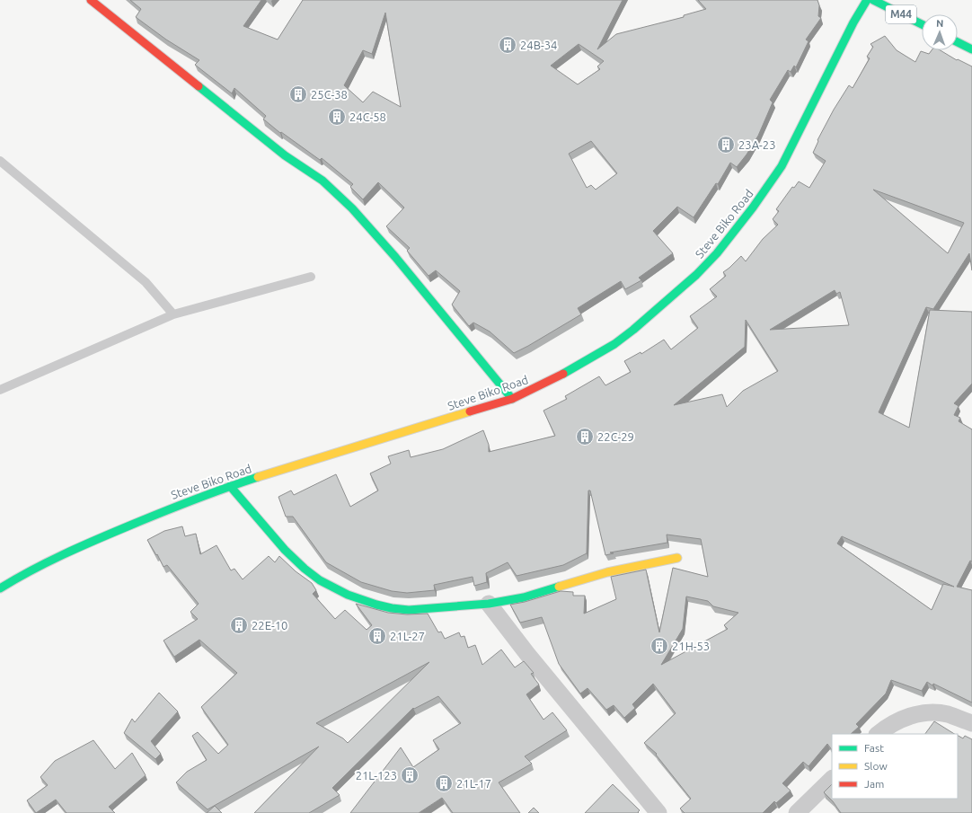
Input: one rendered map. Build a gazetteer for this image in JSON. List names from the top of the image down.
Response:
{
  "streets": {
    "street": ["M44", "Steve Biko Road"]
  },
  "places": {
    "building": [
      "24B-34",
      "25C-38",
      "24C-58",
      "23A-23",
      "22C-29",
      "22E-10",
      "21L-27",
      "21H-53",
      "21L-123",
      "21L-17"
    ]
  },
  "legend": ["Fast", "Slow", "Jam"],
  "north": "top"
}
